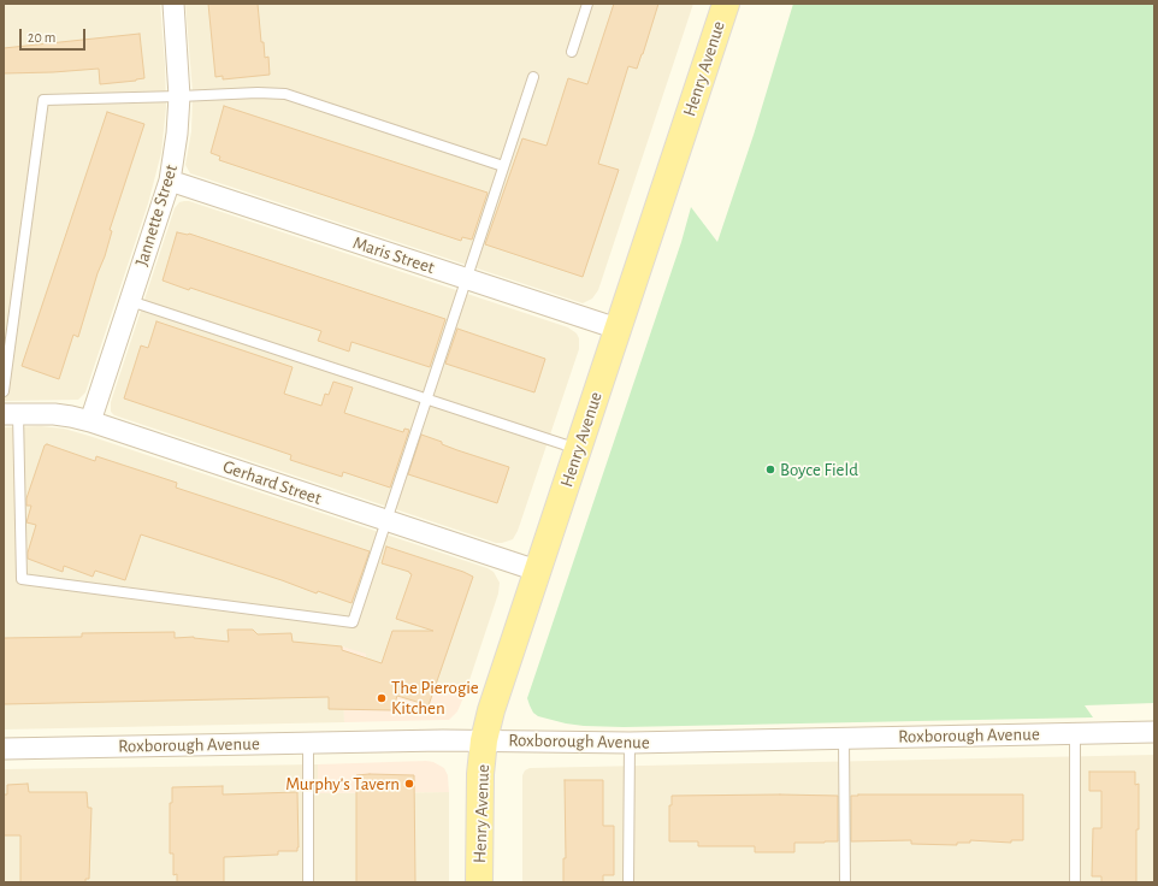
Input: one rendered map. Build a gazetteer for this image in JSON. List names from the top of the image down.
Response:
{
  "streets": {
    "main road": ["Henry Avenue"],
    "street": [
      "Jannette Street",
      "Maris Street",
      "Gerhard Street",
      "Roxborough Avenue"
    ]
  },
  "crossings": [
    ["Henry Avenue", "Maris Street"],
    ["Henry Avenue", "Gerhard Street"],
    ["Henry Avenue", "Roxborough Avenue"],
    ["Jannette Street", "Maris Street"],
    ["Jannette Street", "Gerhard Street"]
  ],
  "places": ["Boyce Field", "The Pierogie Kitchen", "Murphy's Tavern"],
  "scale_bar": "20 m"
}
